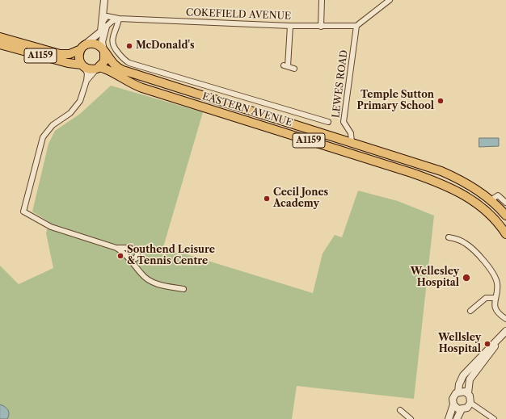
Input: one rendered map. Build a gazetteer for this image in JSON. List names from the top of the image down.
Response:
{
  "streets": {
    "main road": ["A1159", "EASTERN AVENUE"],
    "street": ["COKEFIELD AVENUE", "LEWES ROAD"]
  },
  "crossings": [
    ["COKEFIELD AVENUE", "LEWES ROAD"],
    ["A1159", "EASTERN AVENUE"],
    ["LEWES ROAD", "EASTERN AVENUE"]
  ],
  "places": [
    "McDonald's",
    "Temple Sutton Primary School",
    "Cecil Jones Academy",
    "Southend Leisure & Tennis Centre",
    "Wellesley Hospital",
    "Wellsley Hospital"
  ]
}
